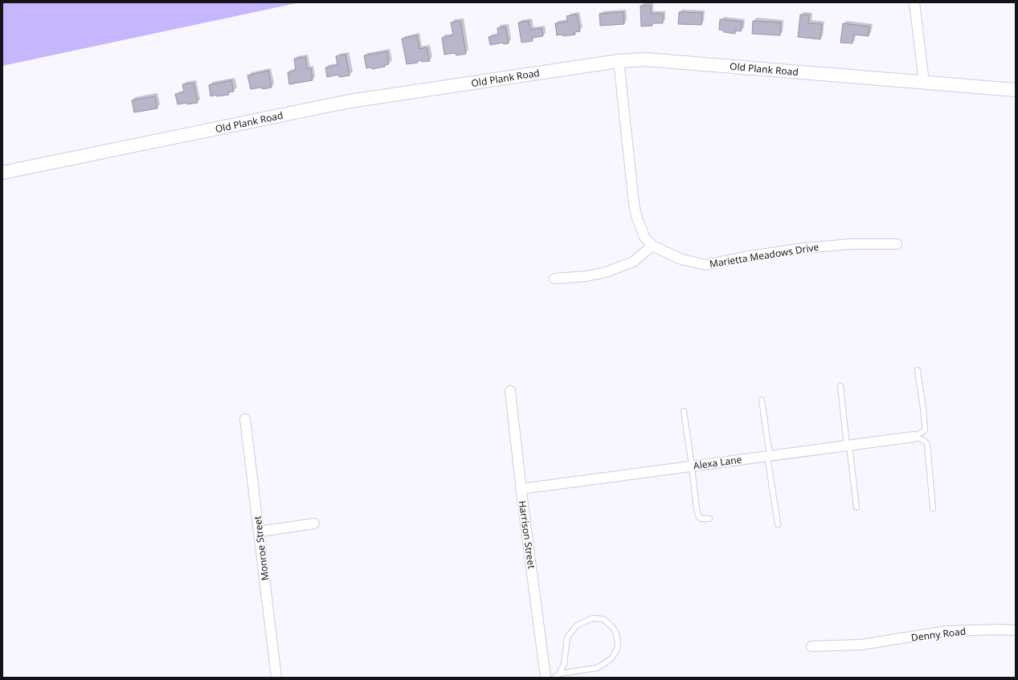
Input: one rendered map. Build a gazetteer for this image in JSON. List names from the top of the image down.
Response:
{
  "streets": {
    "street": [
      "Old Plank Road",
      "Marietta Meadows Drive",
      "Alexa Lane",
      "Harrison Street",
      "Monroe Street",
      "Denny Road"
    ]
  },
  "crossings": [
    ["Old Plank Road", "Marietta Meadows Drive"],
    ["Alexa Lane", "Harrison Street"]
  ]
}
